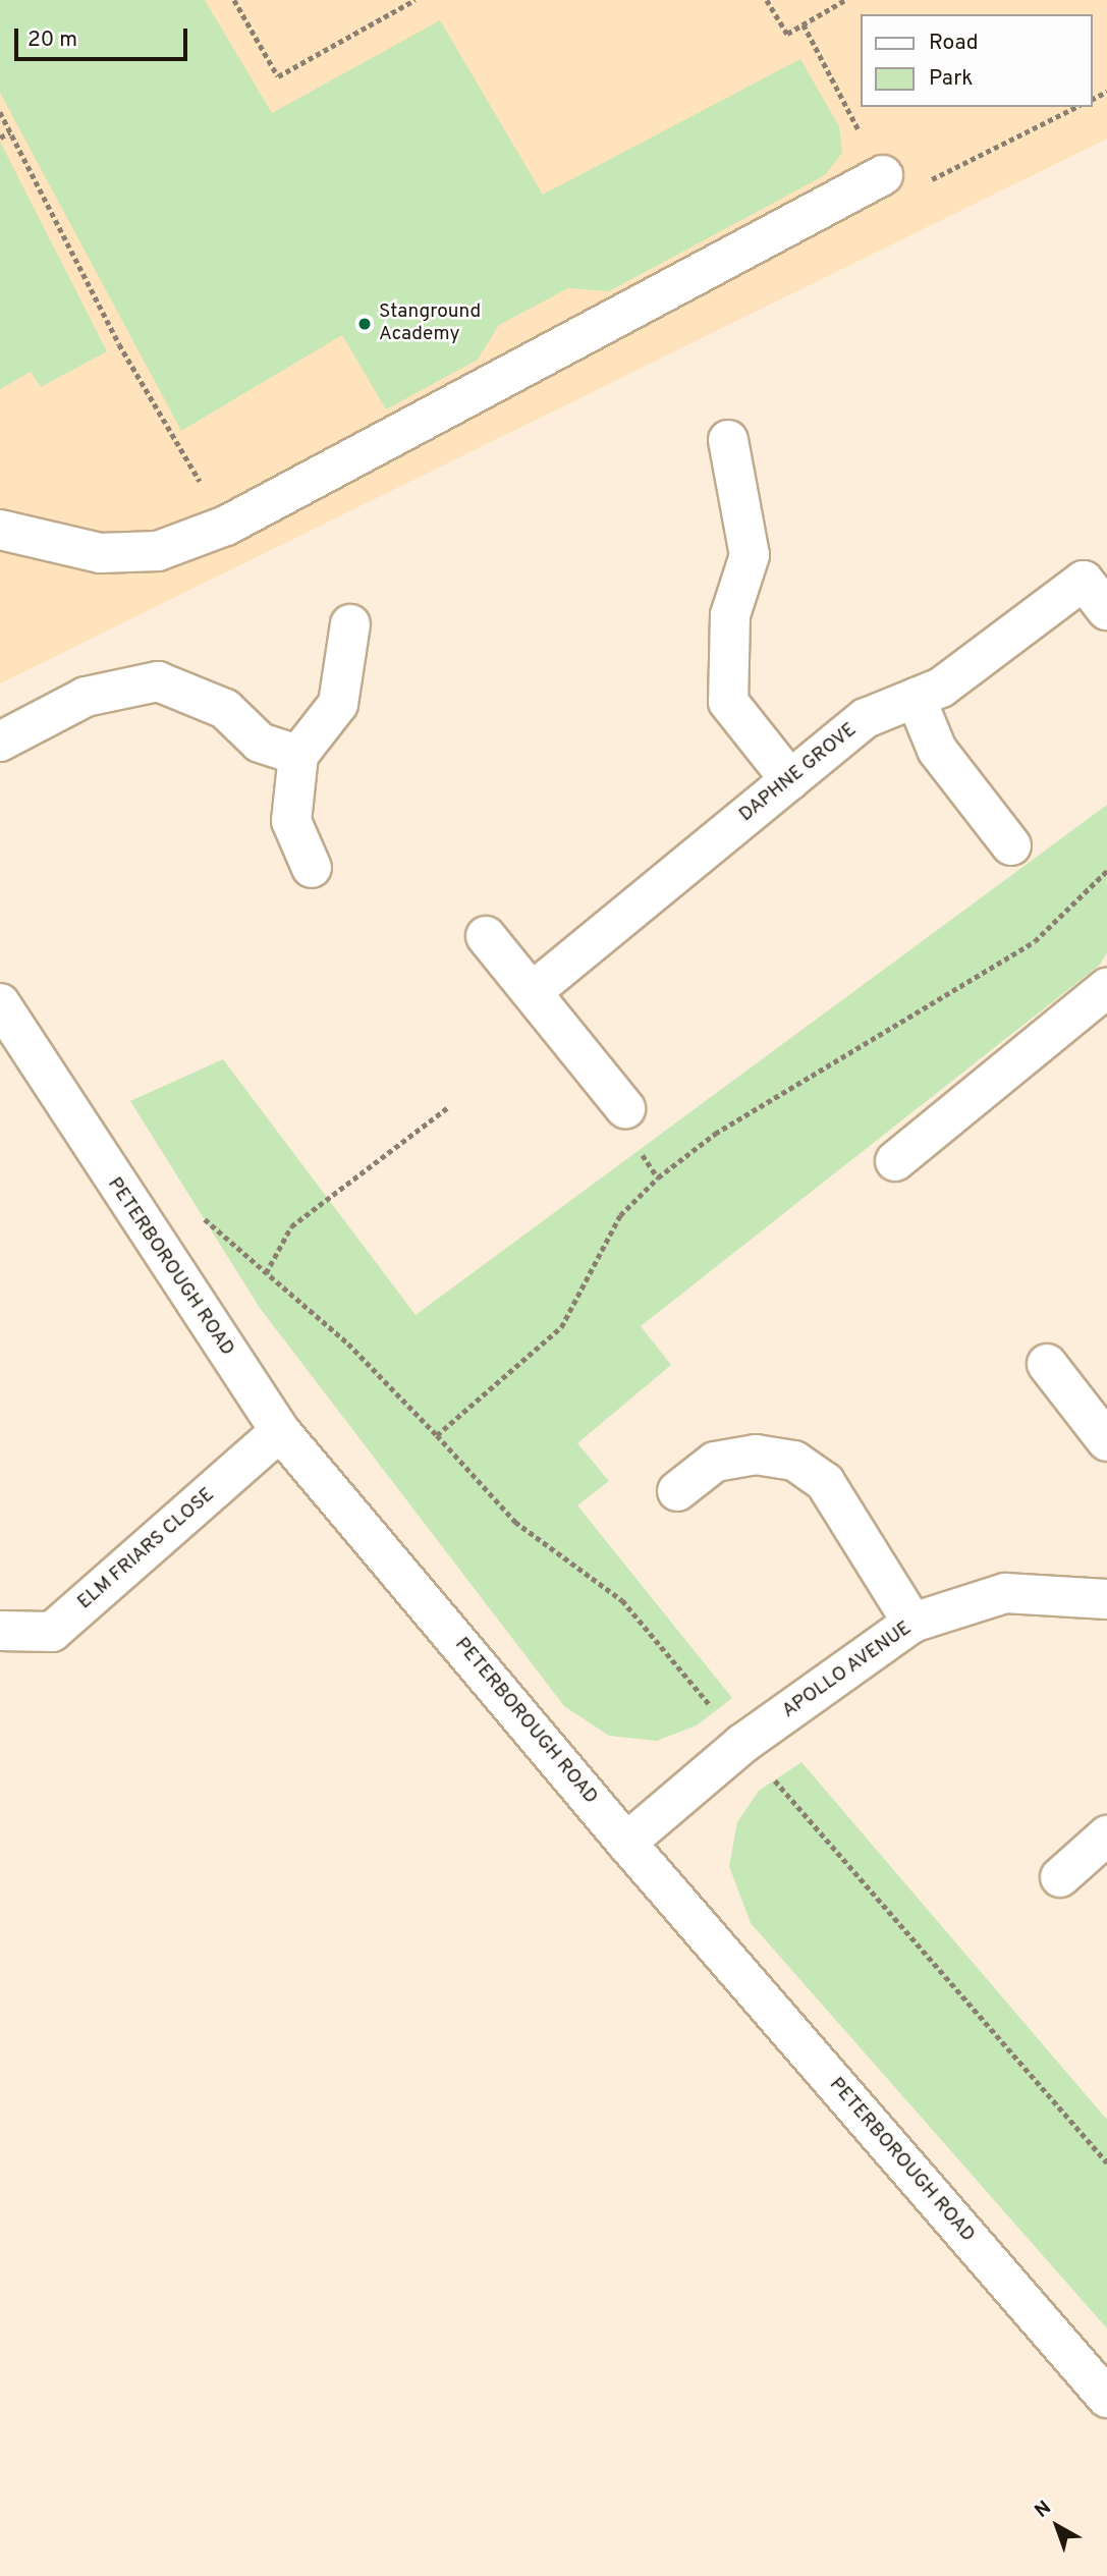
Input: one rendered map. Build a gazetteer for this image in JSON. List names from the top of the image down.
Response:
{
  "streets": {
    "street": [
      "DAPHNE GROVE",
      "PETERBOROUGH ROAD",
      "ELM FRIARS CLOSE",
      "APOLLO AVENUE"
    ]
  },
  "crossings": [
    ["PETERBOROUGH ROAD", "ELM FRIARS CLOSE"],
    ["PETERBOROUGH ROAD", "APOLLO AVENUE"]
  ],
  "places": ["Stanground Academy"],
  "legend": ["Road", "Park"],
  "scale_bar": "20 m",
  "north": "top left"
}
